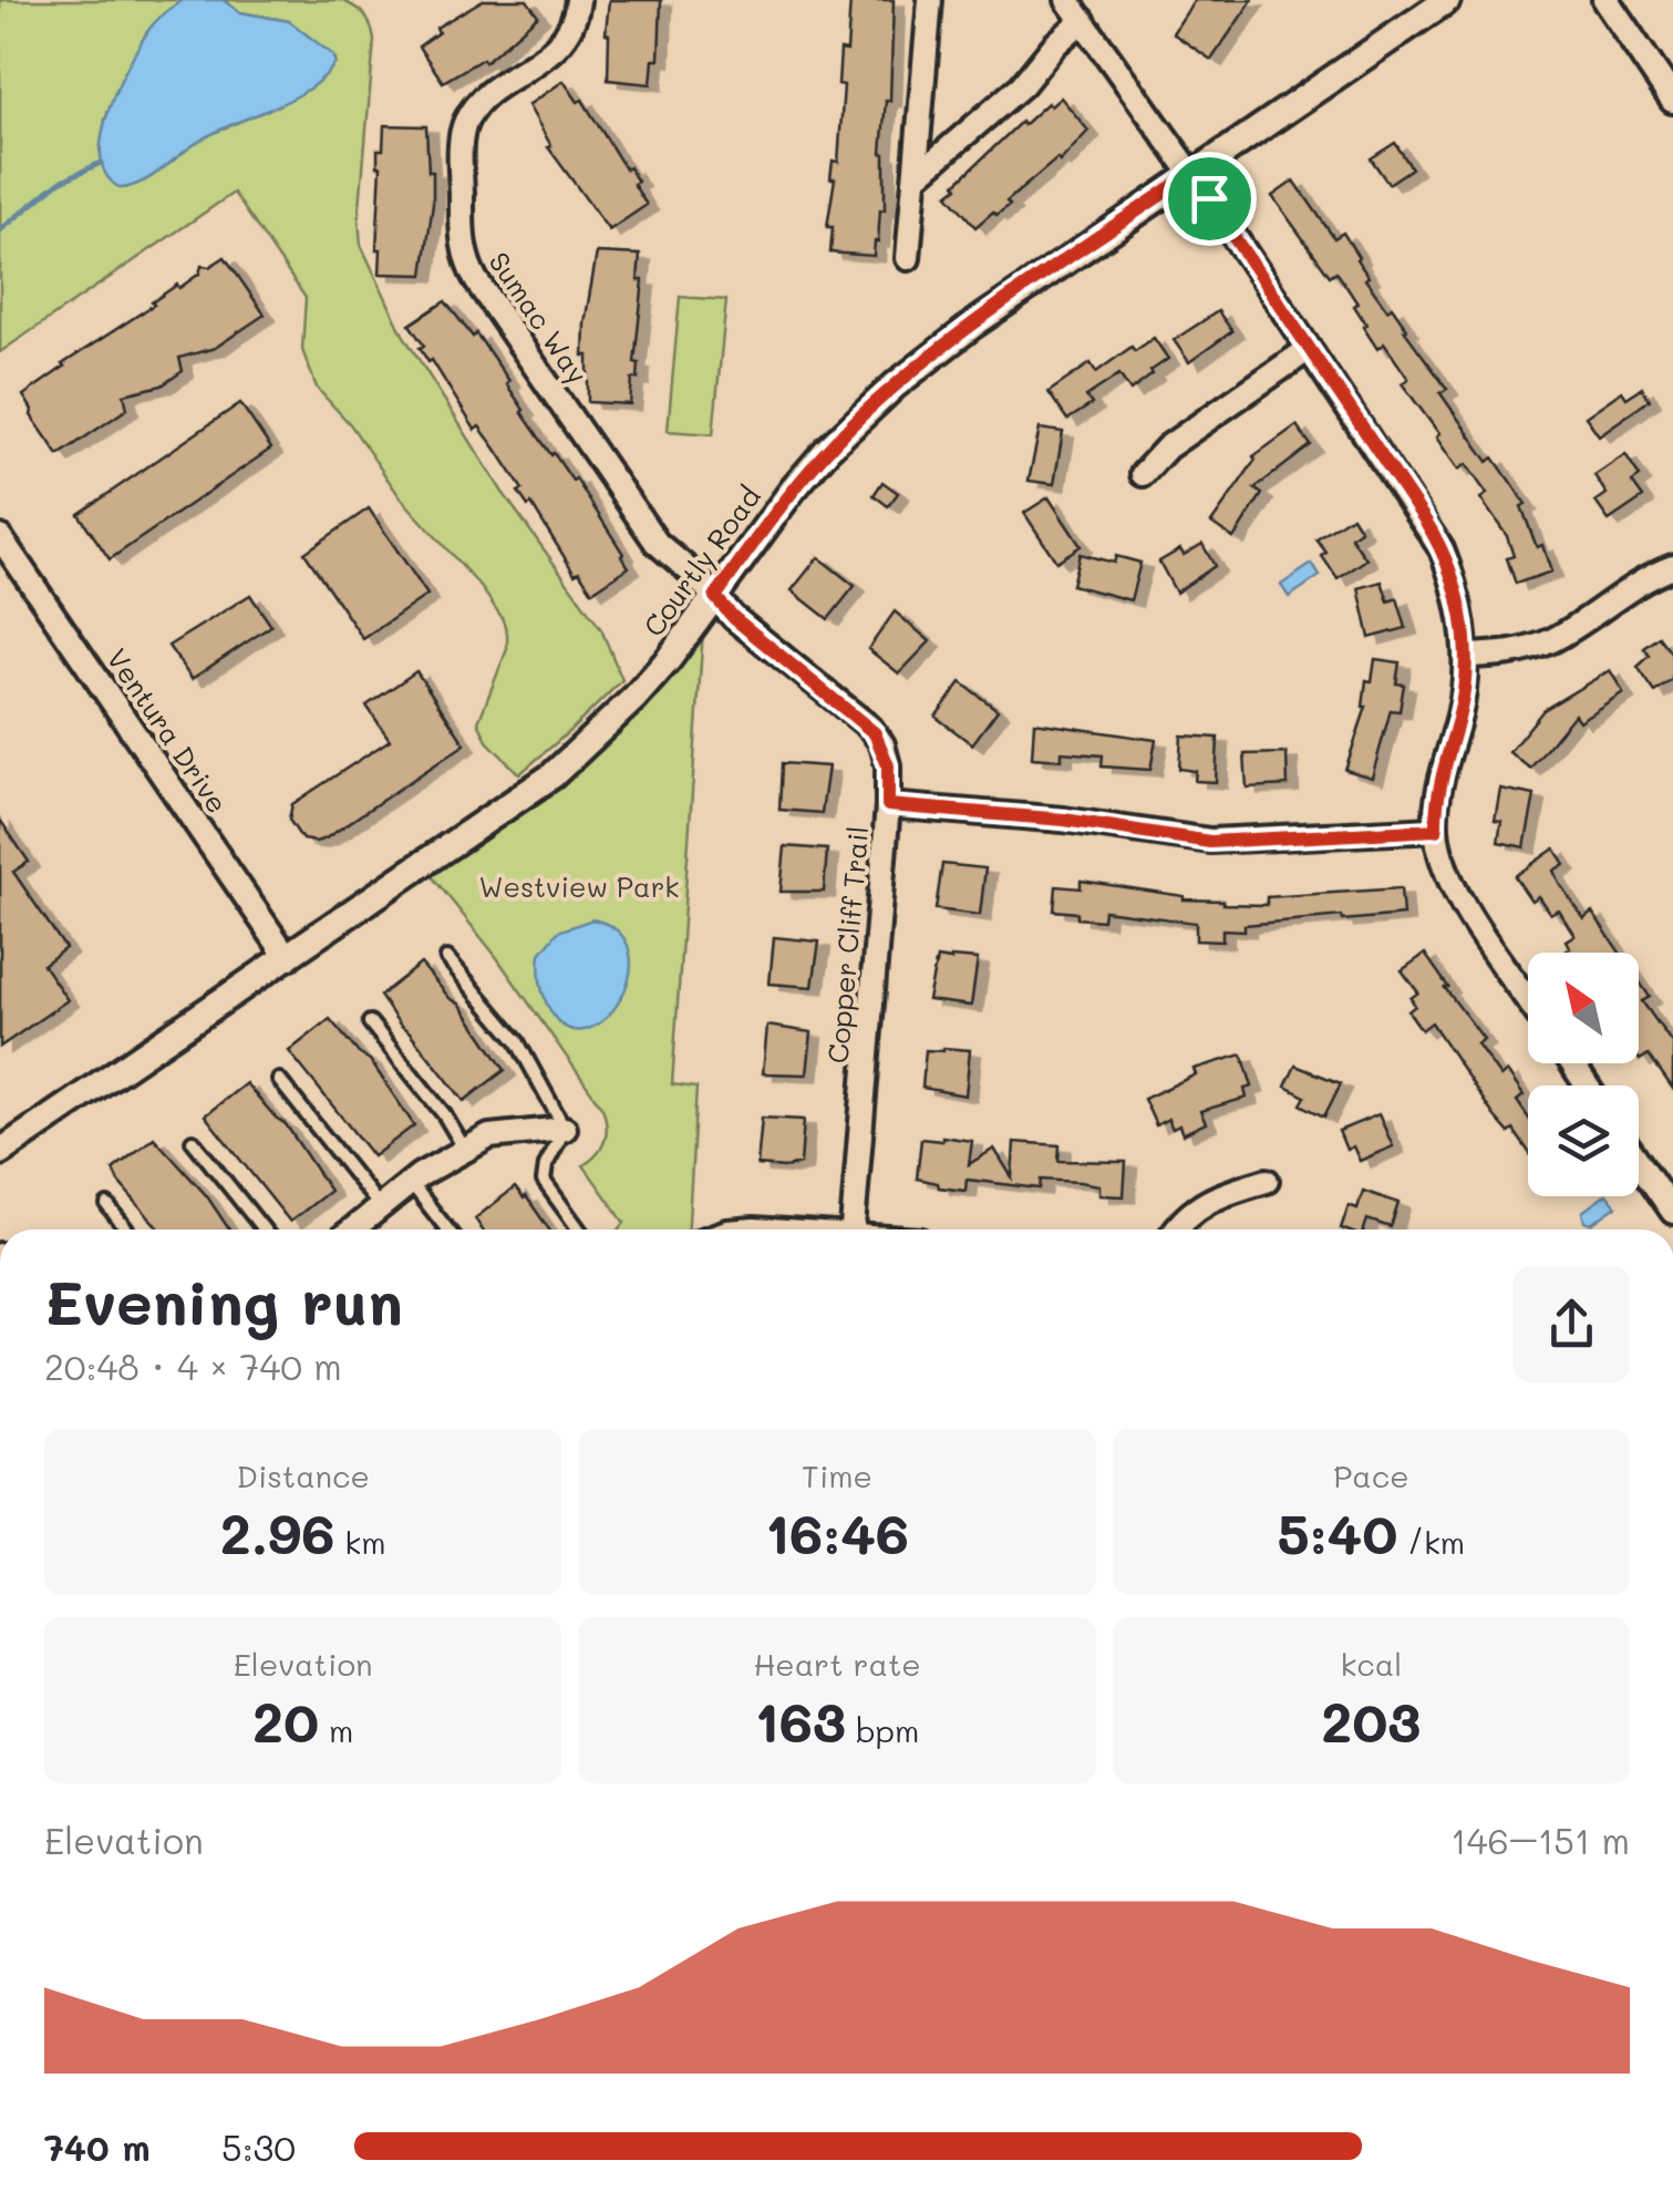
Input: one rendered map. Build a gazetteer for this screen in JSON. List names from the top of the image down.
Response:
{
  "streets": {
    "street": [
      "Sumac Way",
      "Courtly Road",
      "Ventura Drive",
      "Copper Cliff Trail"
    ]
  },
  "crossings": [
    ["Sumac Way", "Courtly Road"],
    ["Sumac Way", "Copper Cliff Trail"],
    ["Courtly Road", "Ventura Drive"],
    ["Courtly Road", "Copper Cliff Trail"]
  ],
  "parks": ["Westview Park"],
  "north": "top left",
  "page": {
    "heading": ["Evening run", "20:48 · 4 × 740 m"],
    "stats": [
      ["Distance", "2.96 km"],
      ["Time", "16:46"],
      ["Pace", "5:40 /km"],
      ["Elevation", "20 m"],
      ["Heart rate", "163 bpm"],
      ["kcal", "203"]
    ],
    "chart": ["Elevation", "146–151 m"],
    "list": [
      {
        "name": "740 m",
        "note": "5:30"
      }
    ]
  }
}
